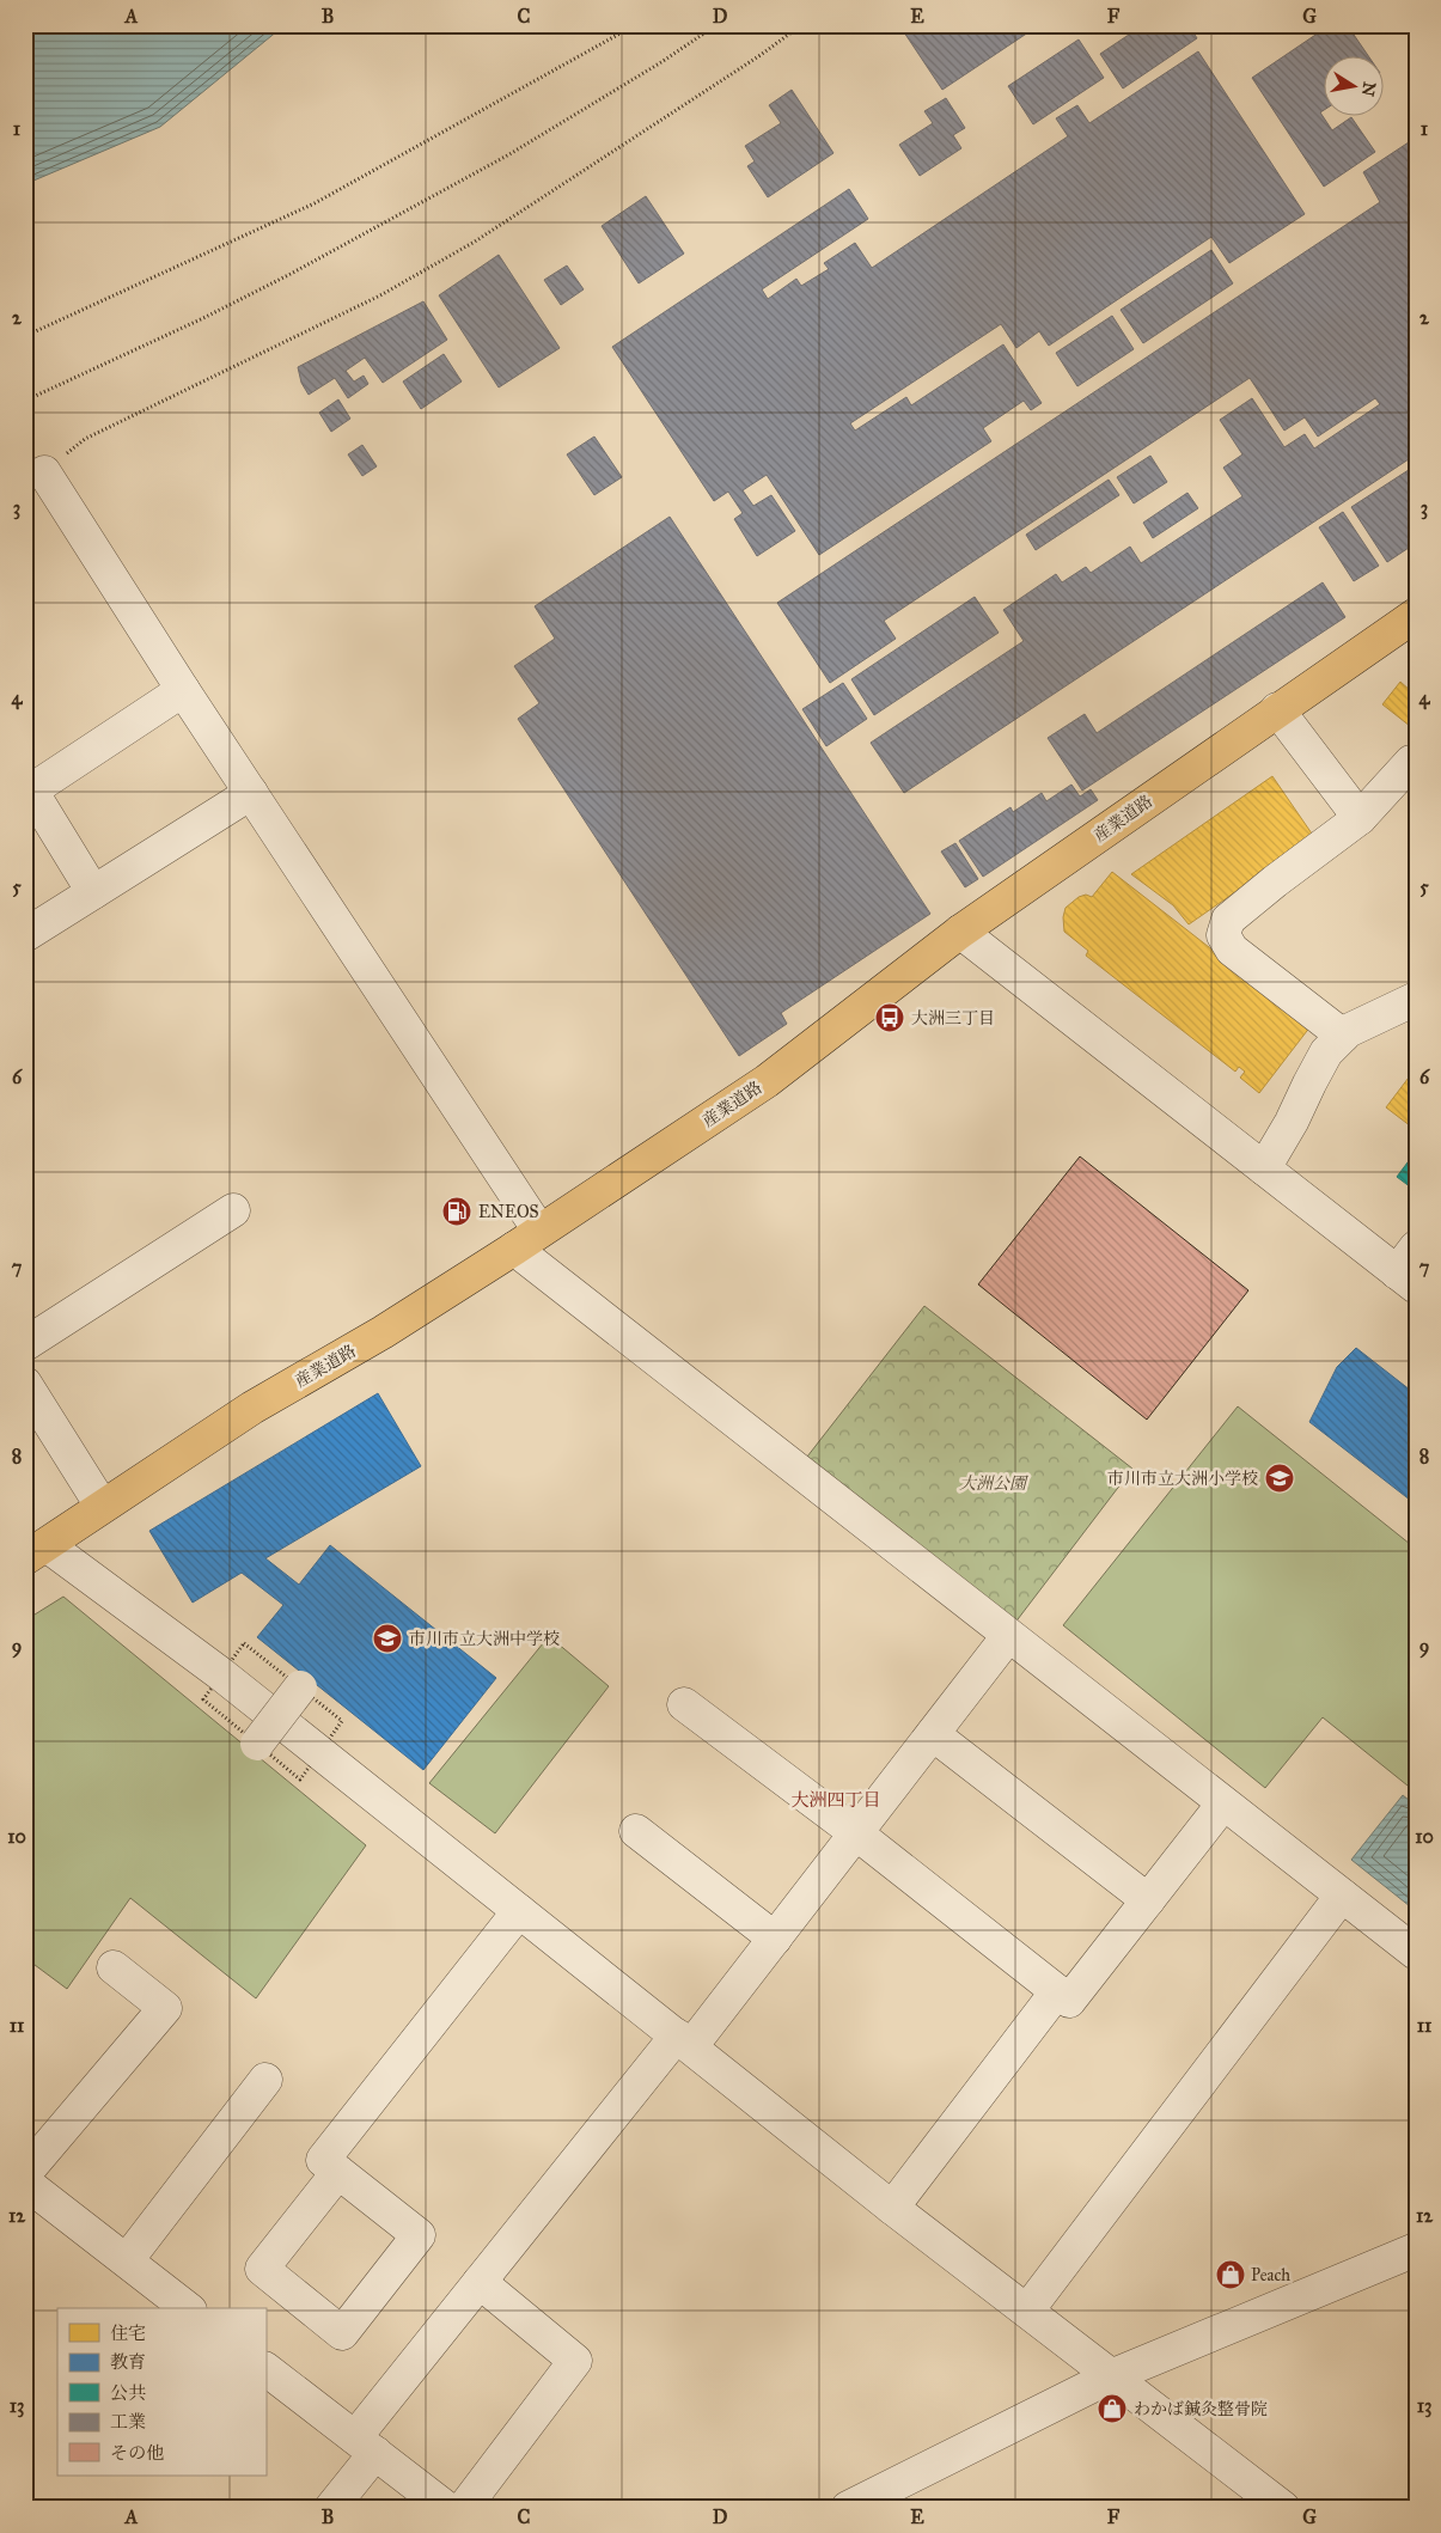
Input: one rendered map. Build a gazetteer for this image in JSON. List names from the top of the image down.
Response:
{
  "streets": {
    "main road": ["産業道路"]
  },
  "districts": ["大洲四丁目"],
  "parks": ["大洲公園"],
  "places": {
    "bus stop": ["大洲三丁目"],
    "fuel station": ["ENEOS"],
    "school or university": ["市川市立大洲小学校", "市川市立大洲中学校"],
    "shop": ["Peach", "わかば鍼灸整骨院"]
  },
  "legend": [
    "住宅",
    "教育",
    "公共",
    "工業",
    "その他"
  ],
  "north": "right",
  "grid": {
    "columns": [
      "A",
      "B",
      "C",
      "D",
      "E",
      "F",
      "G"
    ],
    "rows": [
      "1",
      "2",
      "3",
      "4",
      "5",
      "6",
      "7",
      "8",
      "9",
      "10",
      "11",
      "12",
      "13"
    ]
  }
}
